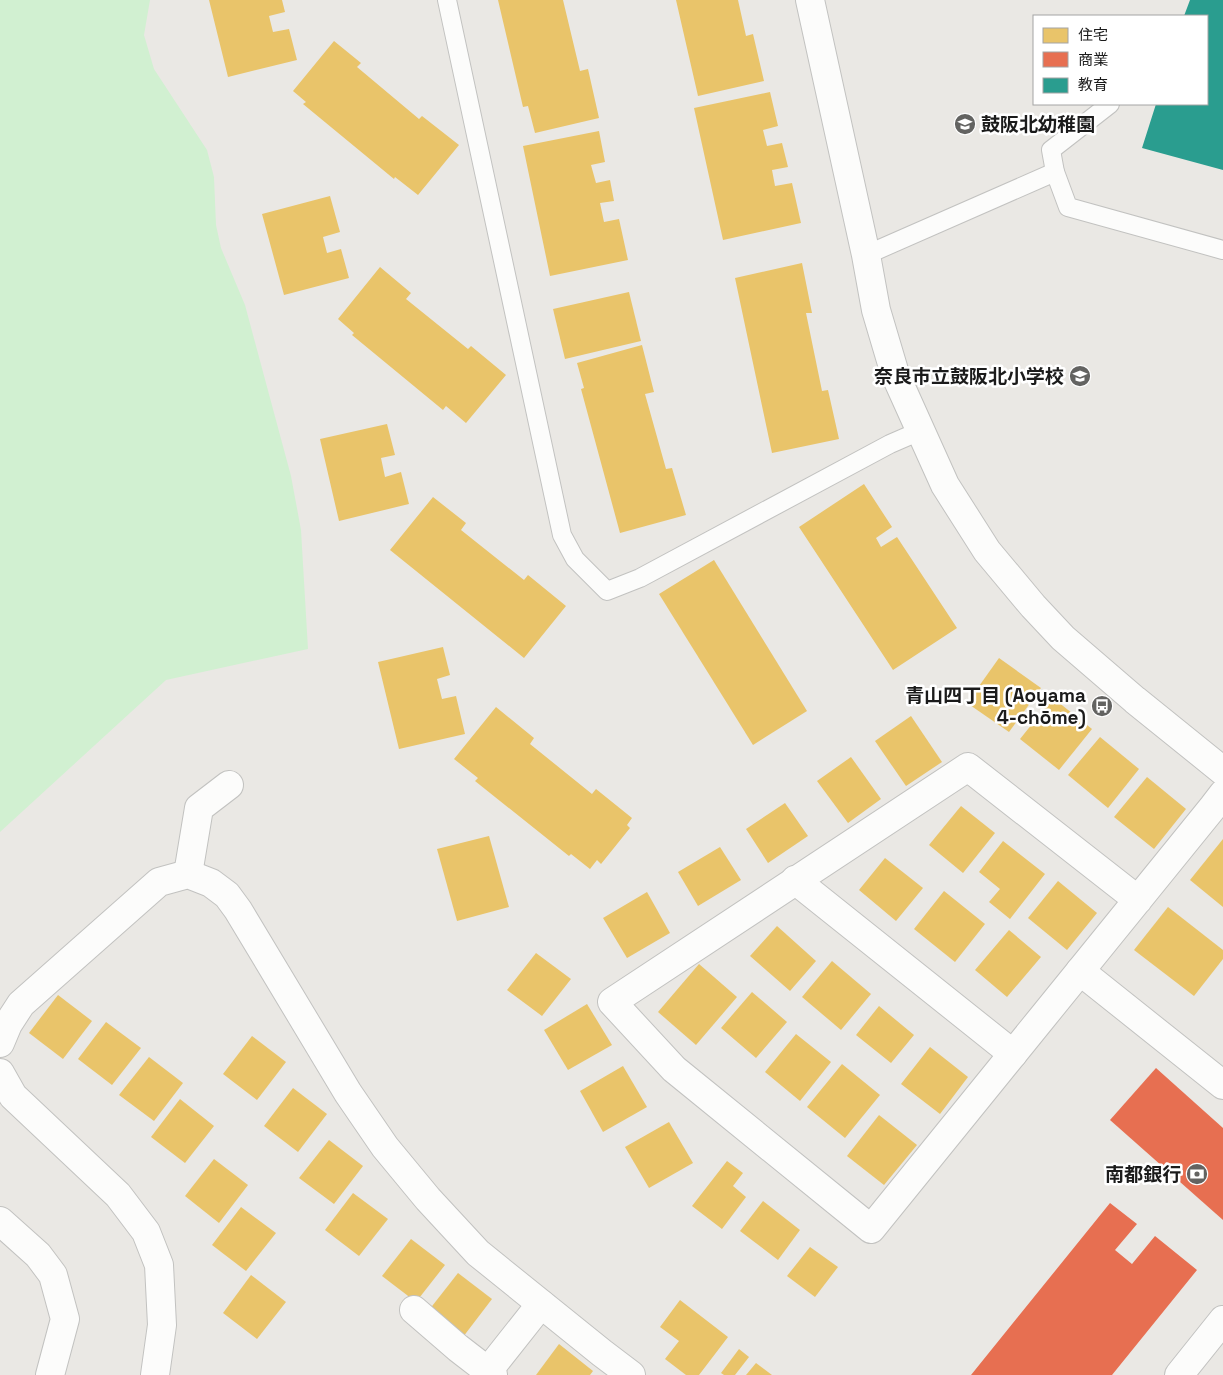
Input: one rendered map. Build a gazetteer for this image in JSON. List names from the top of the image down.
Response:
{
  "places": {
    "school or university": ["鼓阪北幼稚園", "奈良市立鼓阪北小学校"],
    "bus stop": ["青山四丁目 (Aoyama 4-chōme)"],
    "bank": ["南都銀行"]
  },
  "legend": ["住宅", "商業", "教育"]
}
